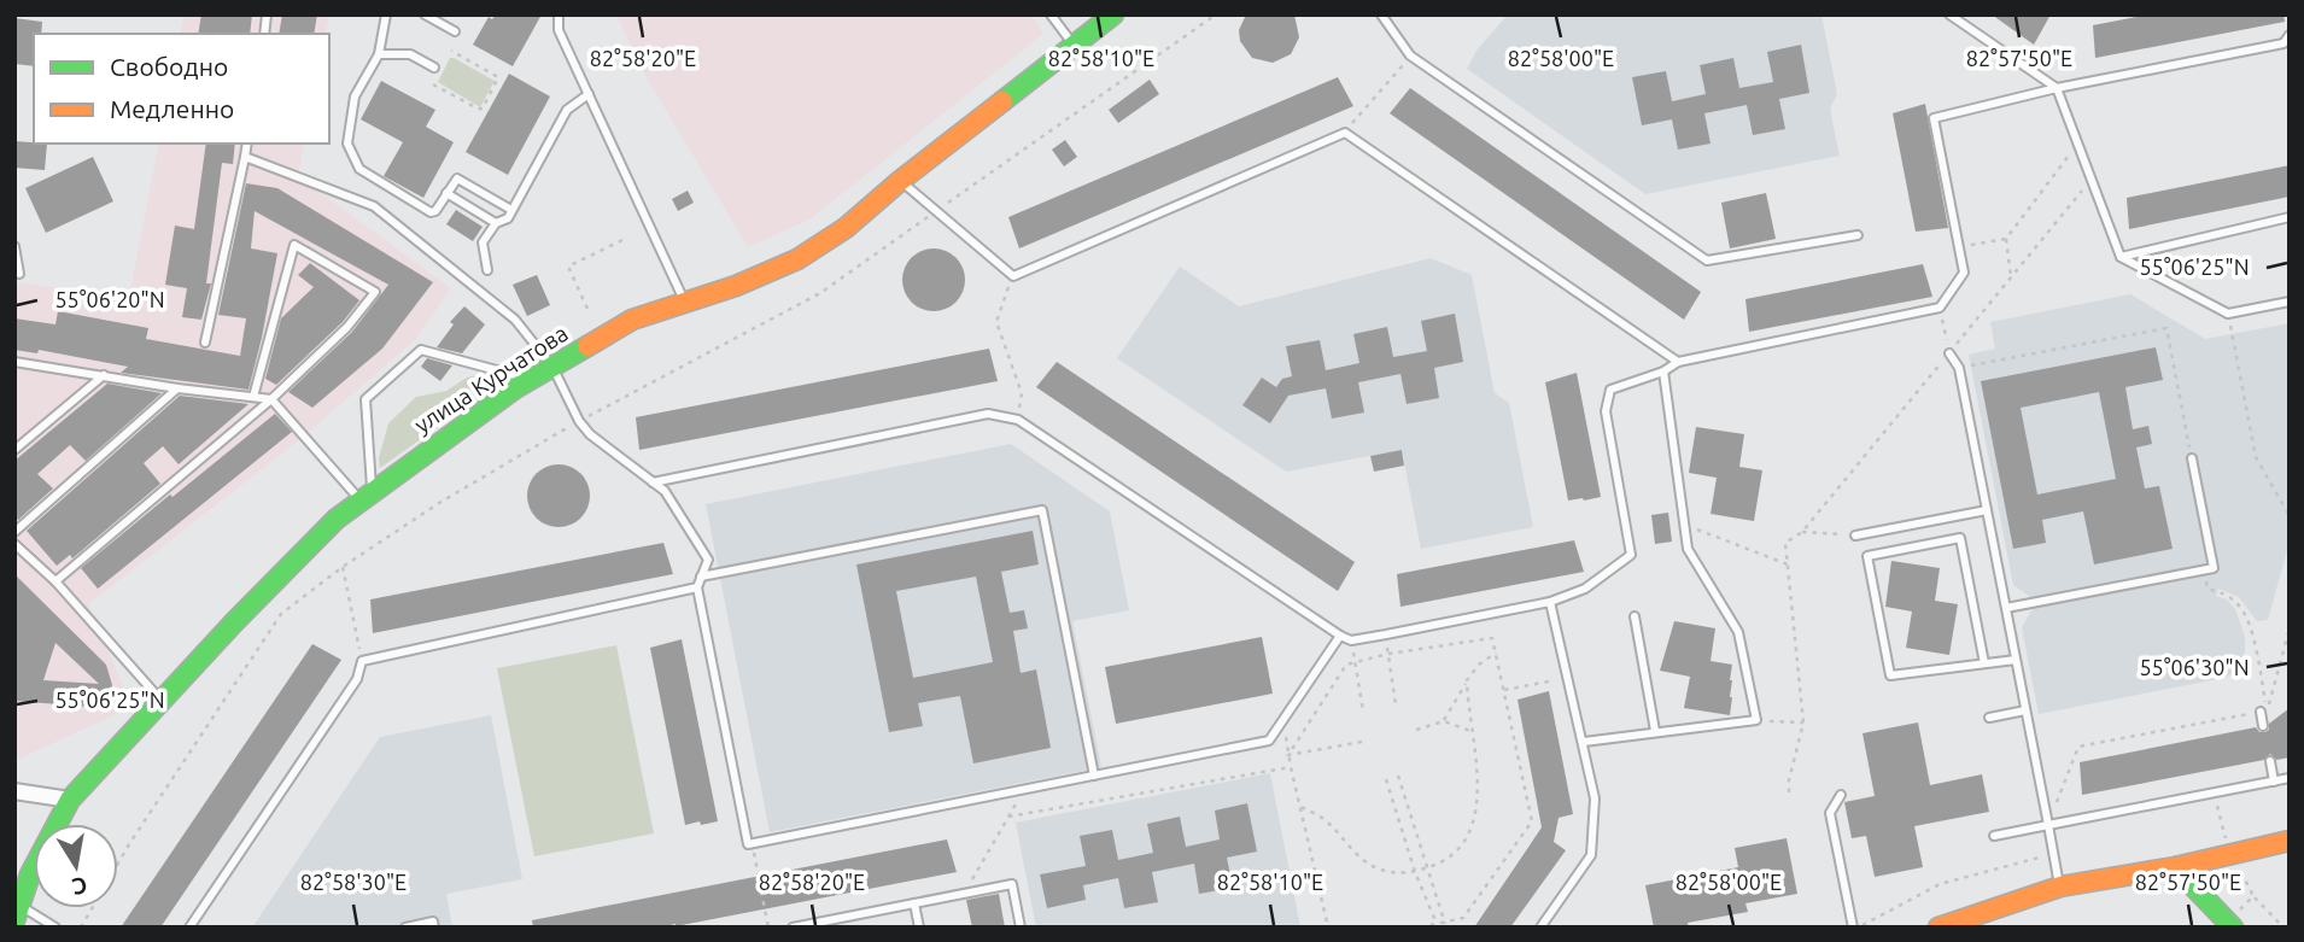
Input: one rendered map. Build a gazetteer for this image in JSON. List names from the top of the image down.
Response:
{
  "streets": {
    "main road": ["улица Курчатова"]
  },
  "legend": ["Свободно", "Медленно"],
  "north": "bottom",
  "coordinates": [
    "82°58'20\"E",
    "82°58'10\"E",
    "82°58'00\"E",
    "82°57'50\"E",
    "55°06'25\"N",
    "55°06'20\"N",
    "55°06'30\"N",
    "82°58'30\"E"
  ]
}
